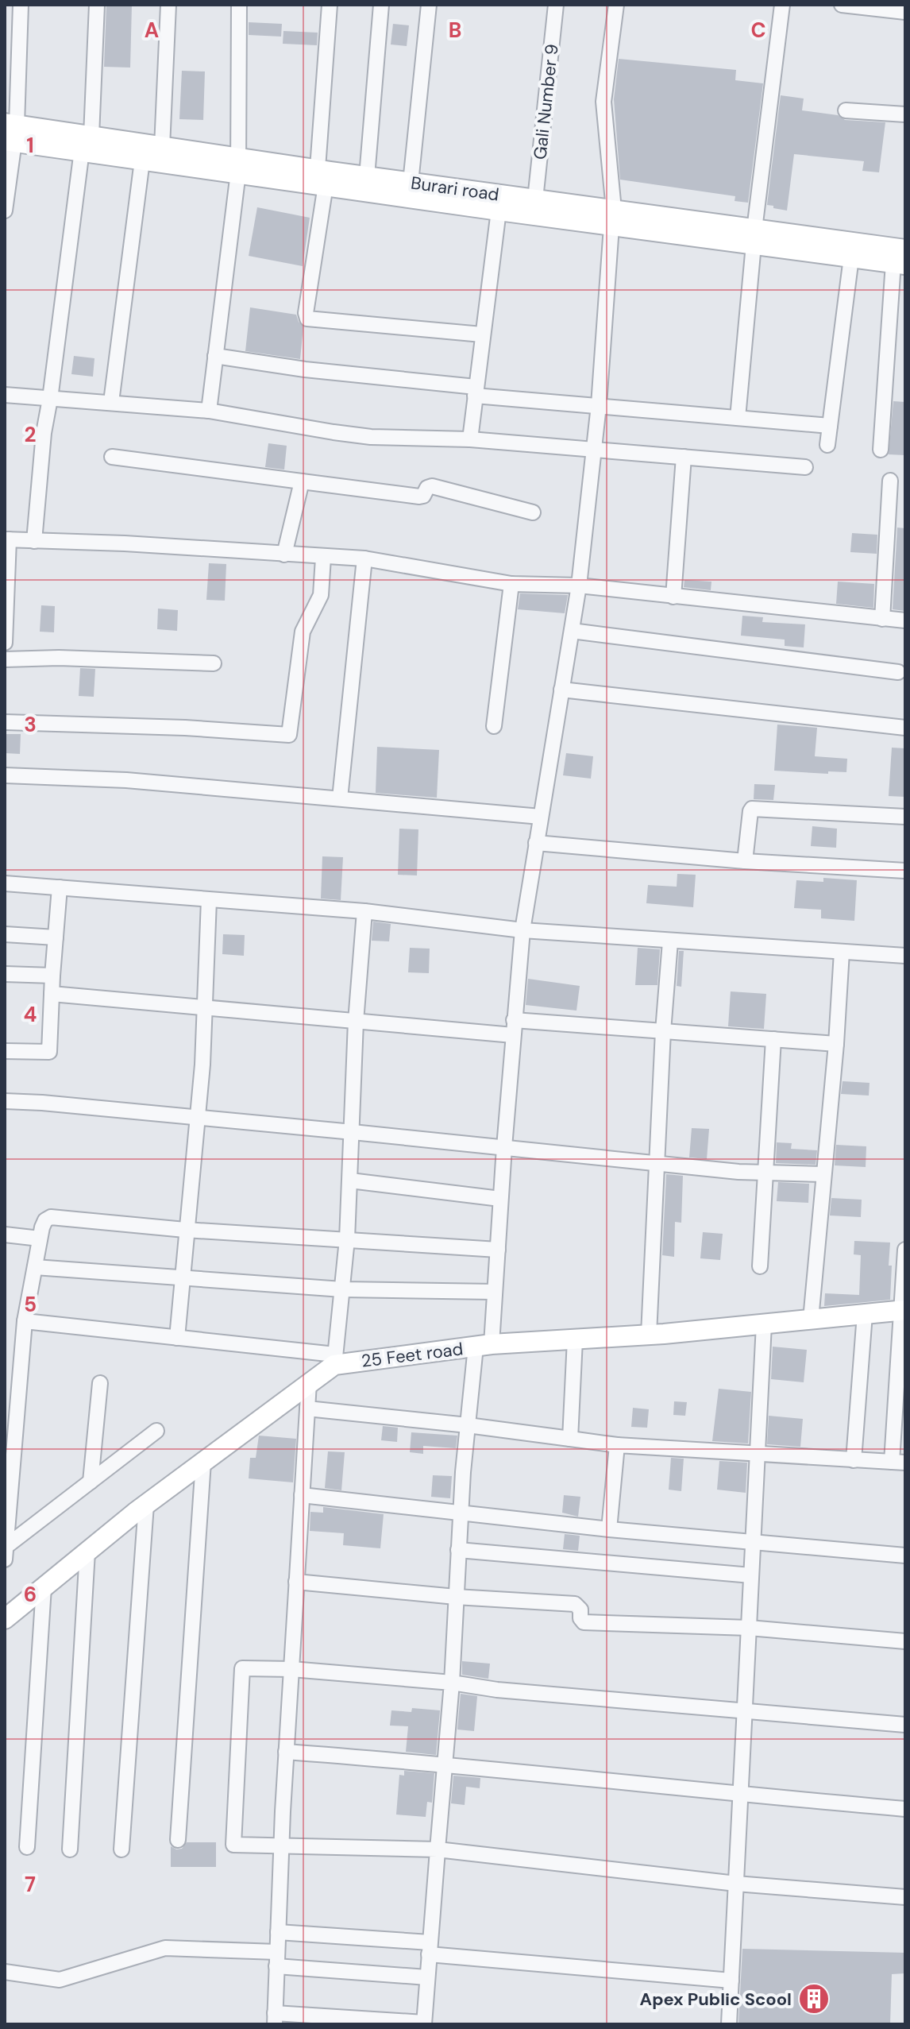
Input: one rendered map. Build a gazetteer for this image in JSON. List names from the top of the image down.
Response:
{
  "streets": {
    "main road": ["Burari road", "25 Feet road"],
    "street": ["Gali Number 9"]
  },
  "crossings": [
    ["Gali Number 9", "Burari road"]
  ],
  "places": {
    "building": ["Apex Public Scool"]
  },
  "grid": {
    "columns": ["A", "B", "C"],
    "rows": [
      "1",
      "2",
      "3",
      "4",
      "5",
      "6",
      "7"
    ]
  }
}
